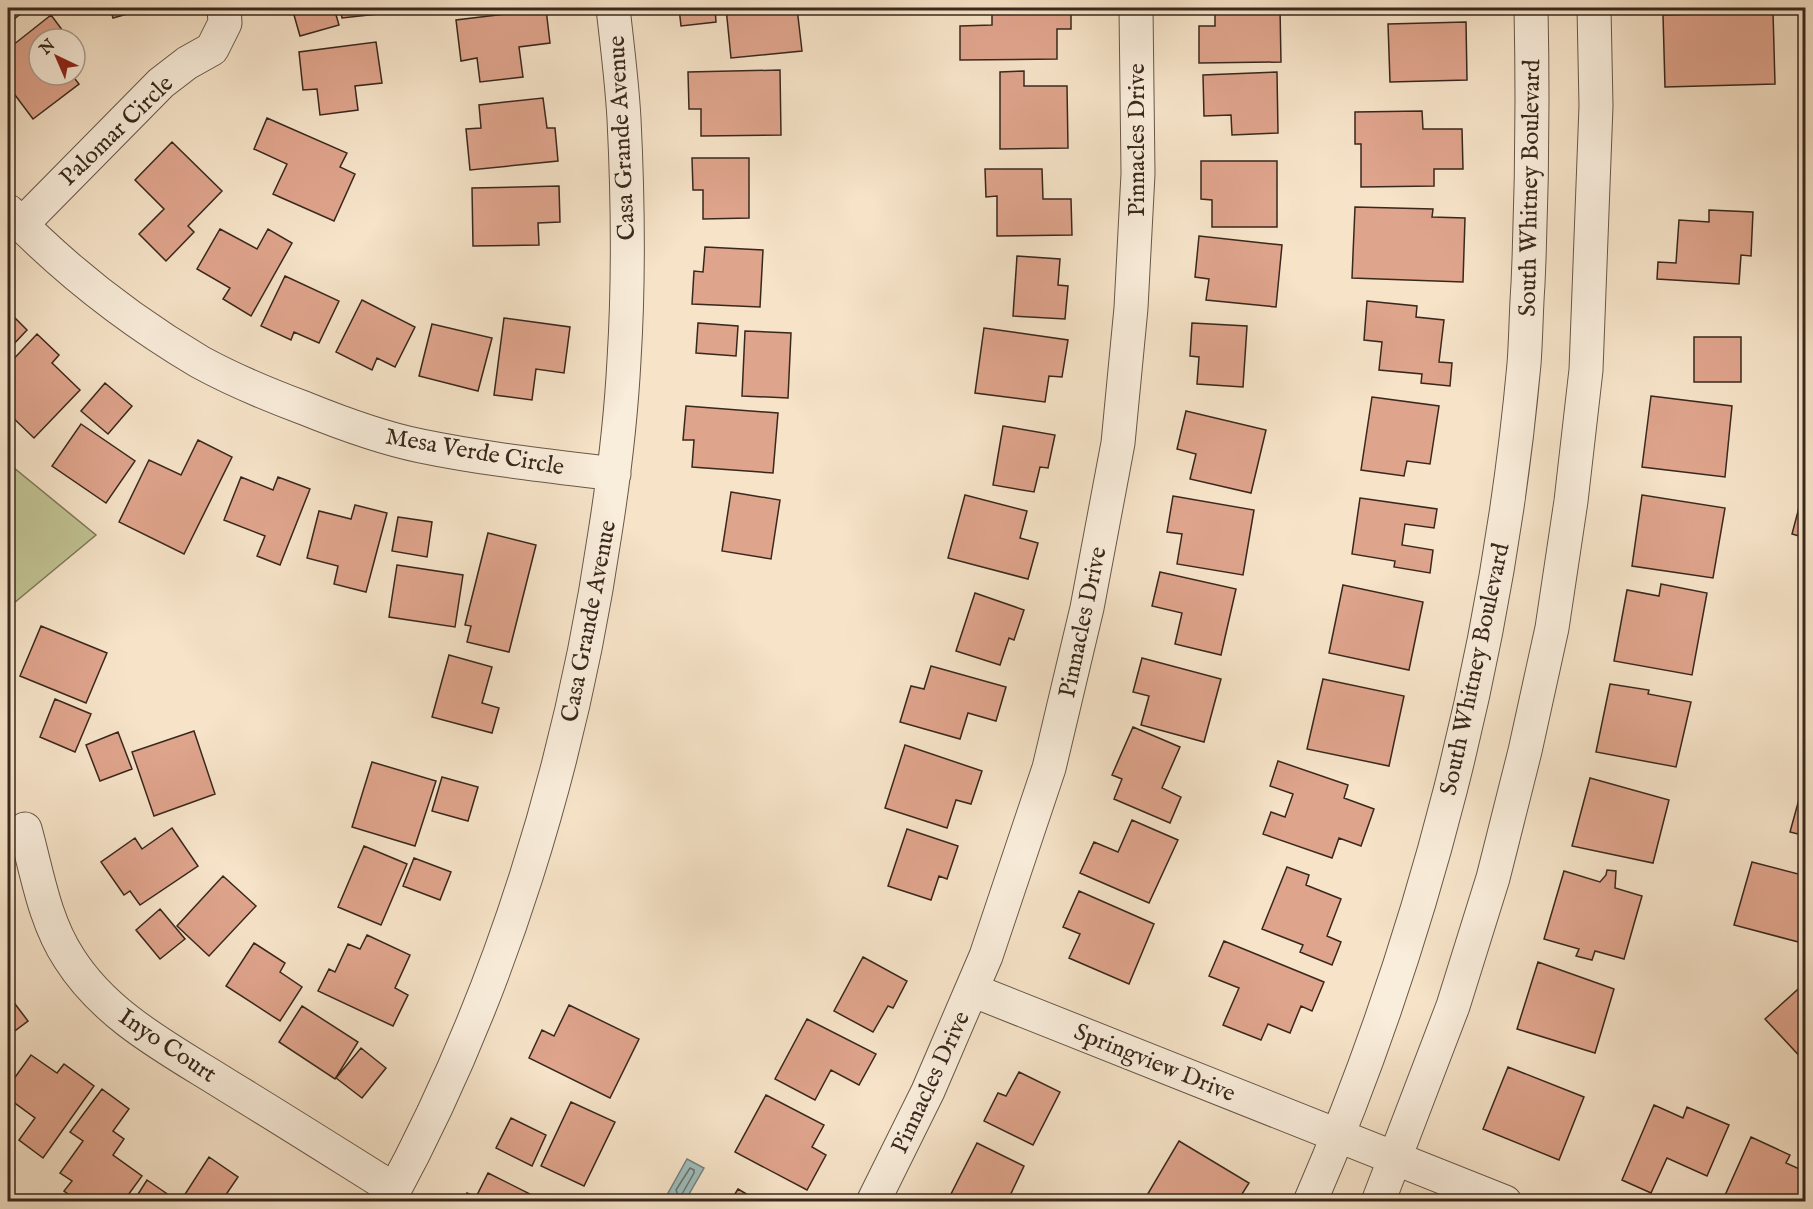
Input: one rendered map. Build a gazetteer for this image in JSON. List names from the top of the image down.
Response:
{
  "streets": {
    "street": [
      "Palomar Circle",
      "Casa Grande Avenue",
      "Pinnacles Drive",
      "South Whitney Boulevard",
      "Mesa Verde Circle",
      "Inyo Court",
      "Springview Drive"
    ]
  },
  "crossings": [
    ["Palomar Circle", "Mesa Verde Circle"],
    ["Casa Grande Avenue", "Mesa Verde Circle"],
    ["Casa Grande Avenue", "Inyo Court"],
    ["Pinnacles Drive", "Springview Drive"],
    ["South Whitney Boulevard", "Springview Drive"]
  ],
  "north": "top left"
}
